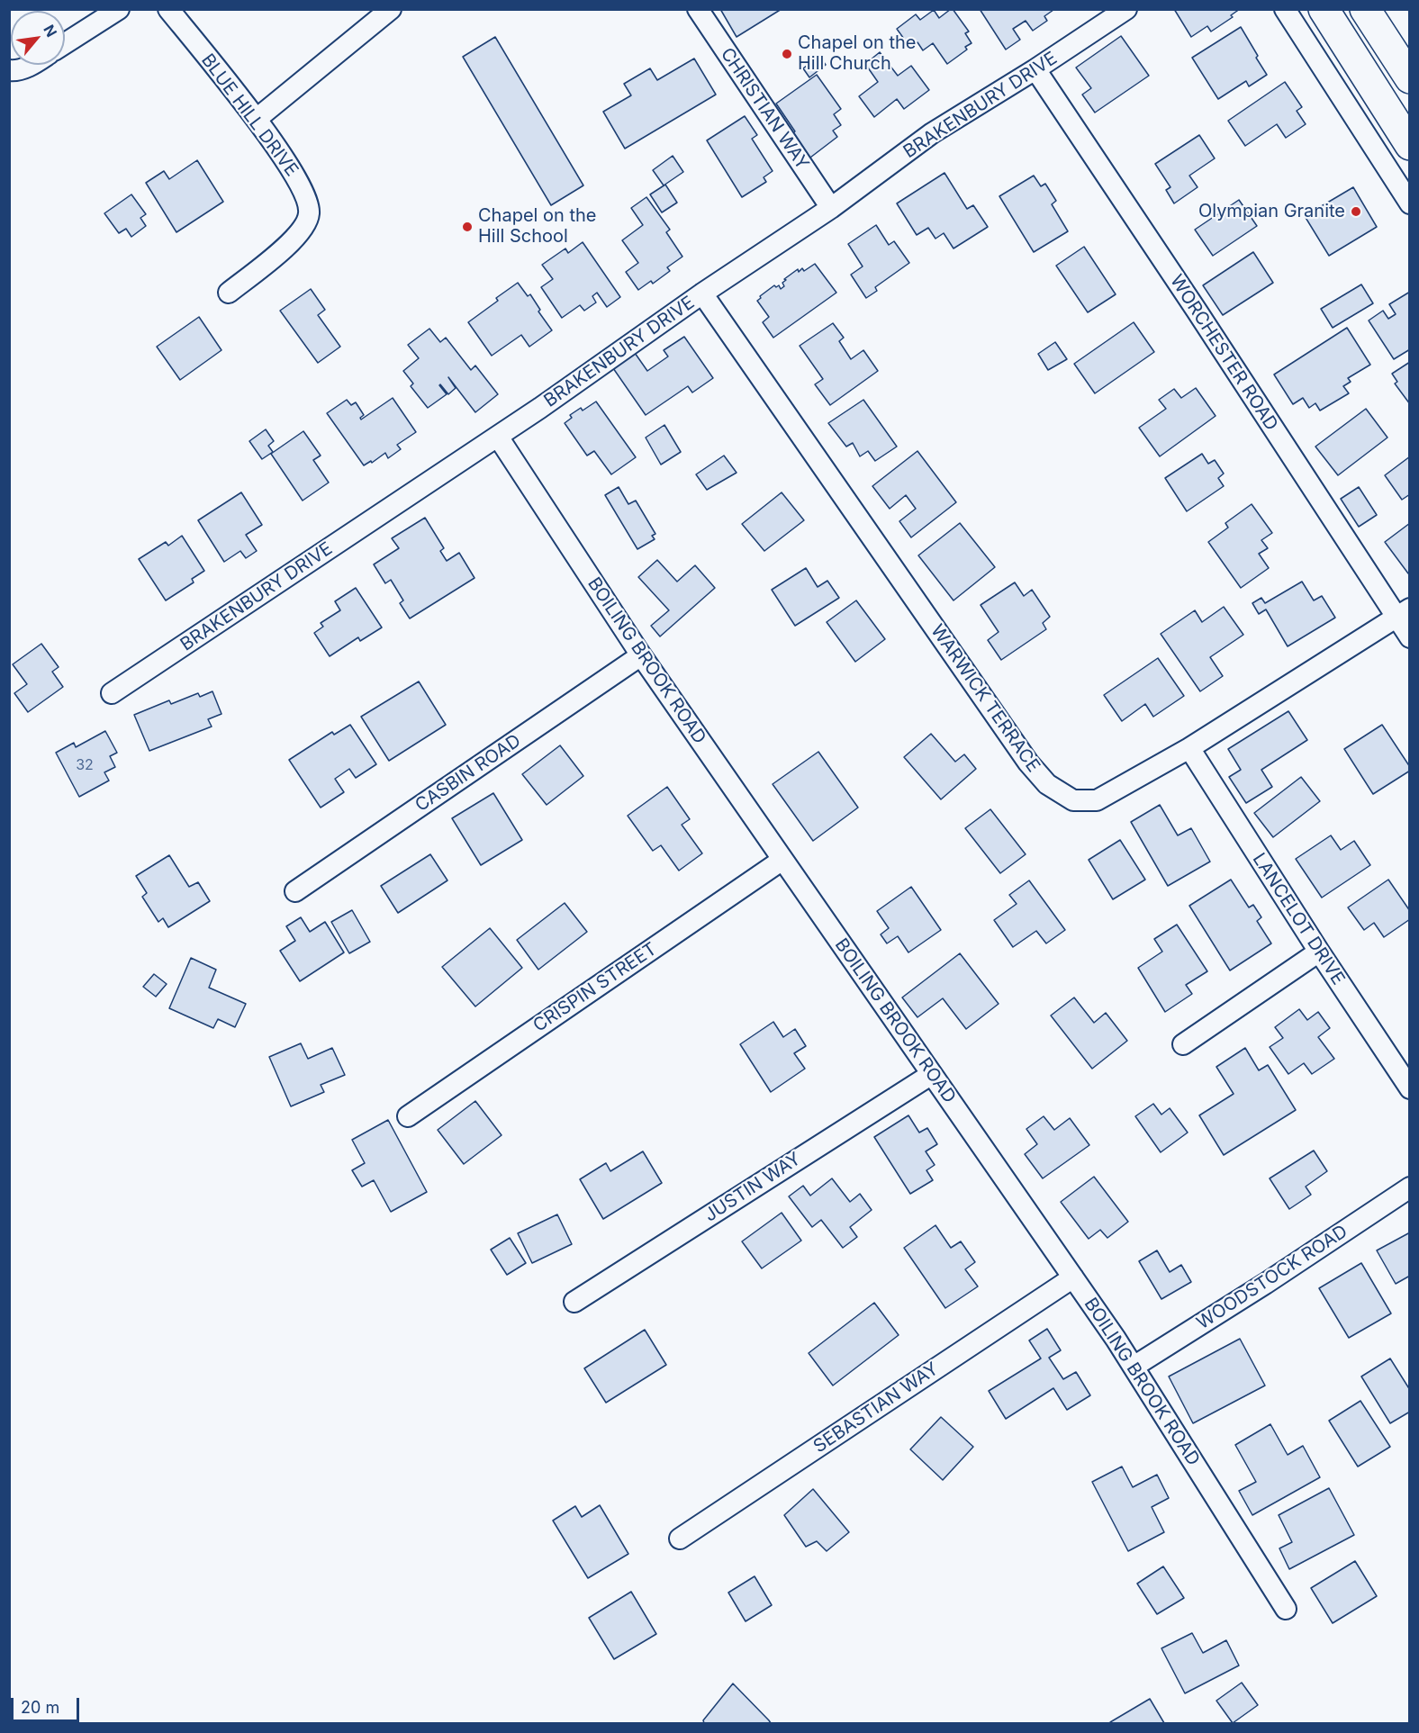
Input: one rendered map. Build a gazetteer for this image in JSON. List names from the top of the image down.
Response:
{
  "streets": {
    "street": [
      "BRAKENBURY DRIVE",
      "CHRISTIAN WAY",
      "BLUE HILL DRIVE",
      "WORCHESTER ROAD",
      "BOILING BROOK ROAD",
      "WARWICK TERRACE",
      "CASBIN ROAD",
      "LANCELOT DRIVE",
      "CRISPIN STREET",
      "JUSTIN WAY",
      "WOODSTOCK ROAD",
      "SEBASTIAN WAY"
    ]
  },
  "crossings": [
    ["BRAKENBURY DRIVE", "CHRISTIAN WAY"],
    ["BRAKENBURY DRIVE", "WORCHESTER ROAD"],
    ["BRAKENBURY DRIVE", "BOILING BROOK ROAD"],
    ["BRAKENBURY DRIVE", "WARWICK TERRACE"],
    ["WORCHESTER ROAD", "WARWICK TERRACE"],
    ["BOILING BROOK ROAD", "CASBIN ROAD"],
    ["BOILING BROOK ROAD", "CRISPIN STREET"],
    ["BOILING BROOK ROAD", "JUSTIN WAY"],
    ["BOILING BROOK ROAD", "WOODSTOCK ROAD"],
    ["BOILING BROOK ROAD", "SEBASTIAN WAY"],
    ["WARWICK TERRACE", "LANCELOT DRIVE"]
  ],
  "places": ["Chapel on the Hill Church", "Olympian Granite", "Chapel on the Hill School"],
  "house_numbers": ["32"],
  "scale_bar": "20 m",
  "north": "top right"
}
